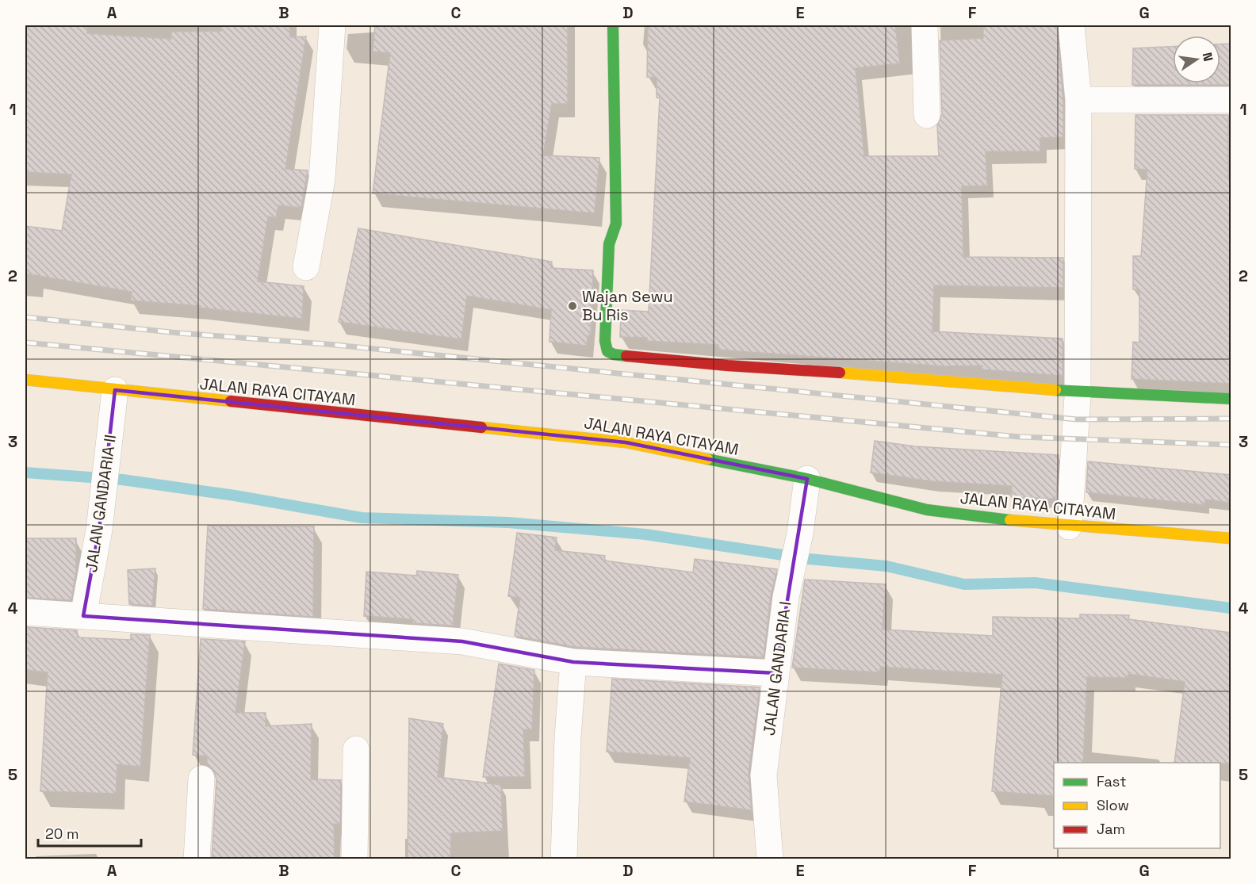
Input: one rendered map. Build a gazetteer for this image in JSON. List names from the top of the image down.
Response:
{
  "streets": {
    "main road": ["JALAN RAYA CITAYAM"],
    "street": ["JALAN GANDARIA II", "JALAN GANDARIA I"]
  },
  "crossings": [
    ["JALAN RAYA CITAYAM", "JALAN GANDARIA II"],
    ["JALAN RAYA CITAYAM", "JALAN GANDARIA I"]
  ],
  "places": ["Wajan Sewu Bu Ris"],
  "legend": ["Fast", "Slow", "Jam"],
  "scale_bar": "20 m",
  "north": "right",
  "grid": {
    "columns": [
      "A",
      "B",
      "C",
      "D",
      "E",
      "F",
      "G"
    ],
    "rows": [
      "1",
      "2",
      "3",
      "4",
      "5"
    ]
  }
}
